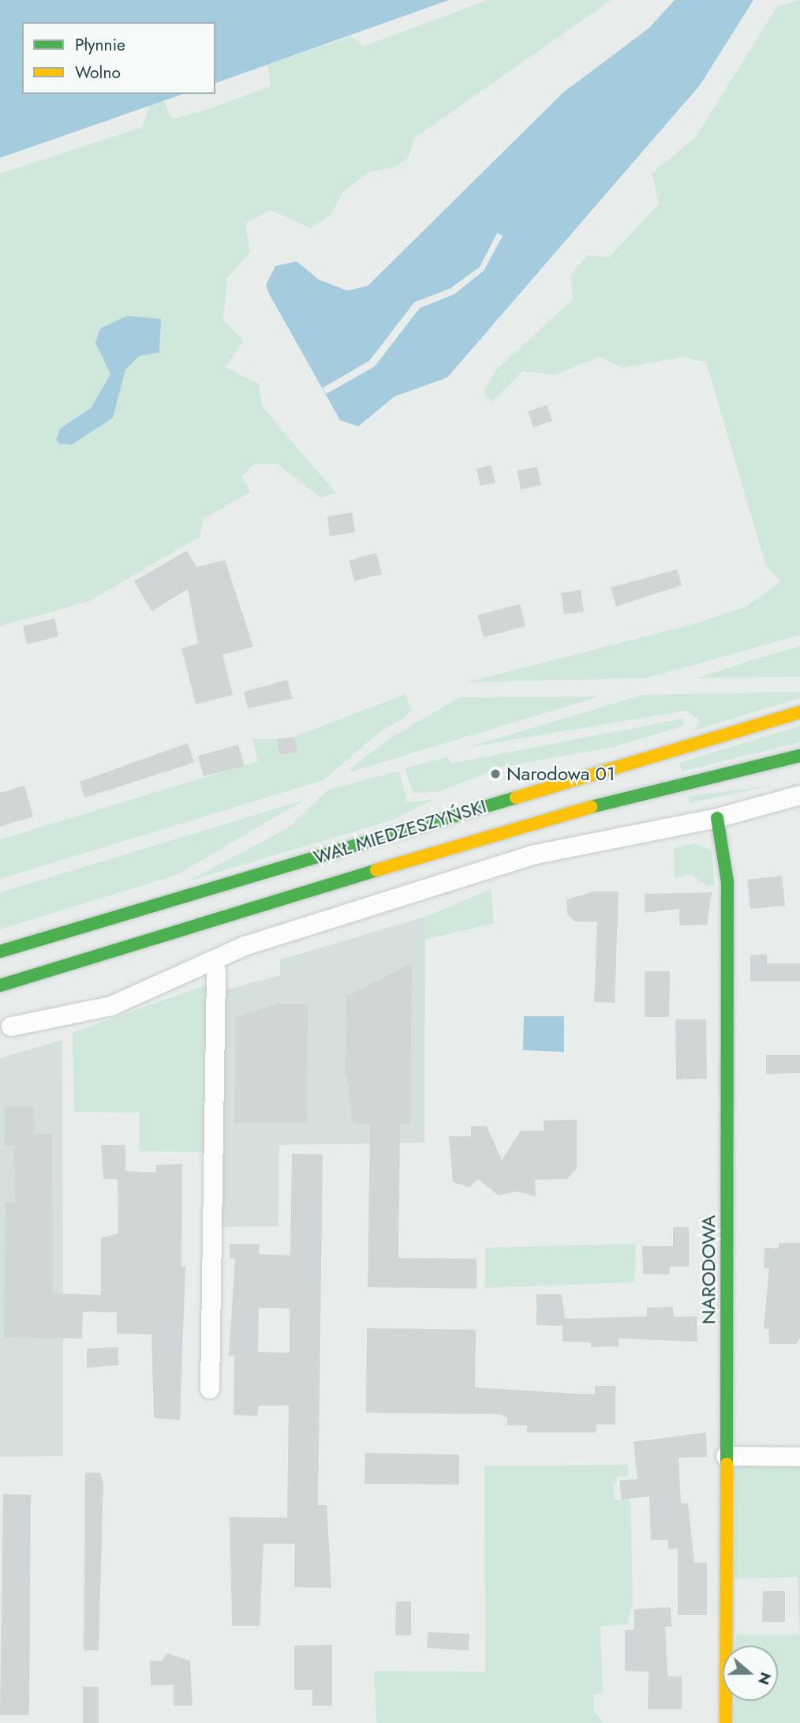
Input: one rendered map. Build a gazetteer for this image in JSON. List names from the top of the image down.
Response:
{
  "streets": {
    "main road": ["WAŁ MIEDZESZYŃSKI", "NARODOWA"]
  },
  "places": ["Narodowa 01"],
  "legend": ["Płynnie", "Wolno"],
  "north": "right"
}
